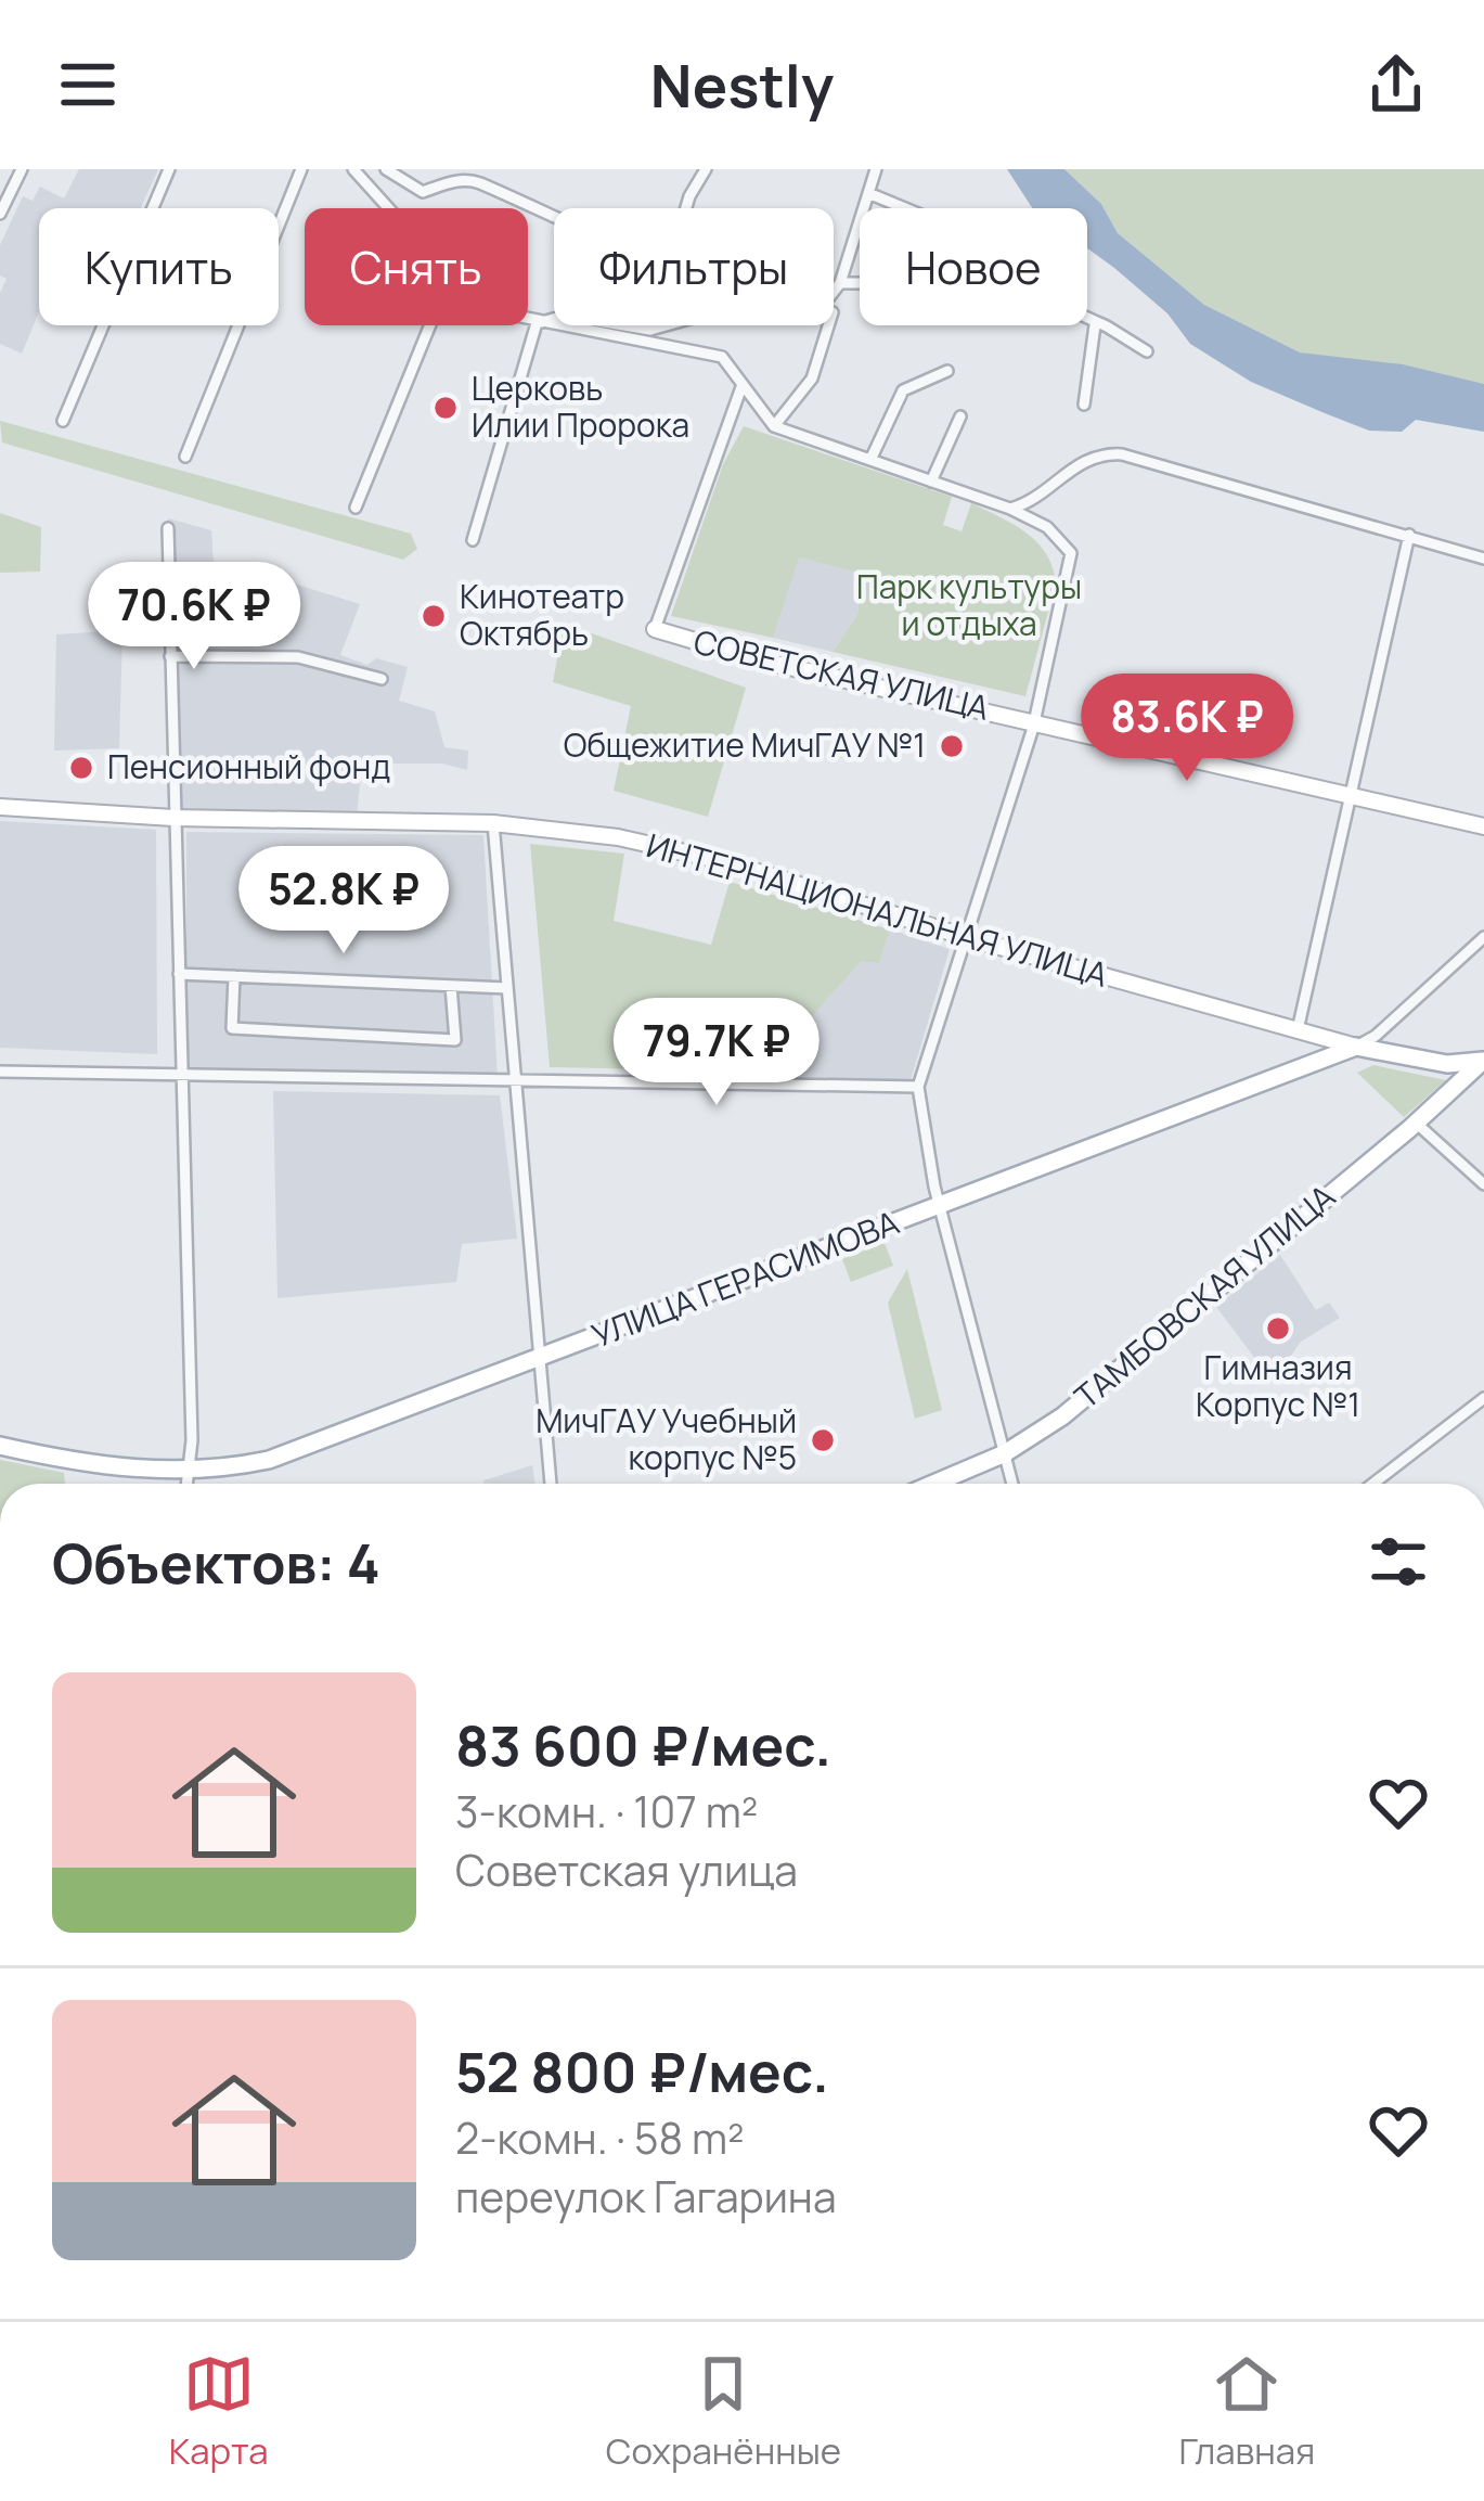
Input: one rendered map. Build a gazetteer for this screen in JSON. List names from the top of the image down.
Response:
{
  "streets": {
    "main road": [
      "СОВЕТСКАЯ УЛИЦА",
      "ИНТЕРНАЦИОНАЛЬНАЯ УЛИЦА",
      "УЛИЦА ГЕРАСИМОВА",
      "ТАМБОВСКАЯ УЛИЦА"
    ]
  },
  "crossings": [
    ["ИНТЕРНАЦИОНАЛЬНАЯ УЛИЦА", "УЛИЦА ГЕРАСИМОВА"]
  ],
  "parks": ["Парк культуры и отдыха"],
  "places": [
    "Церковь Илии Пророка",
    "Кинотеатр Октябрь",
    "Общежитие МичГАУ №1",
    "Пенсионный фонд",
    "Гимназия Корпус №1",
    "МичГАУ Учебный корпус №5"
  ],
  "page": {
    "header": "Nestly",
    "chip": [
      "Купить",
      "Снять",
      "Фильтры",
      "Новое"
    ],
    "price": [
      "70.6K ₽",
      "83.6K ₽",
      "52.8K ₽",
      "79.7K ₽"
    ],
    "heading": "Объектов: 4",
    "list": [
      {
        "name": "83 600 ₽/мес.",
        "note": "3-комн. · 107 m² · Советская улица"
      },
      {
        "name": "52 800 ₽/мес.",
        "note": "2-комн. · 58 m² · переулок Гагарина"
      }
    ],
    "tabs": ["Карта", "Сохранённые", "Главная"]
  }
}
